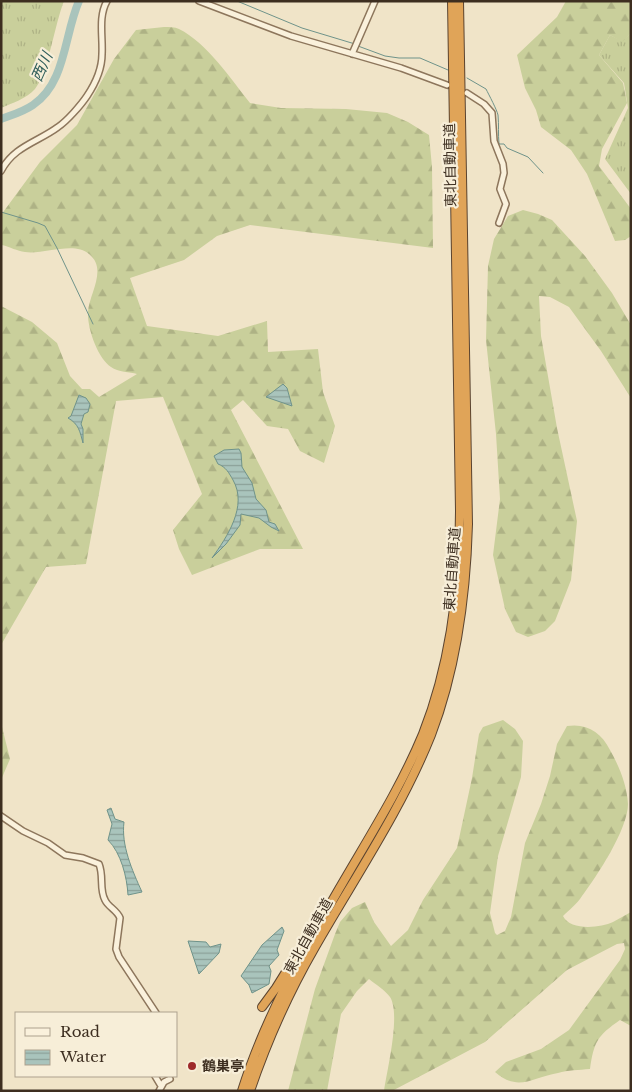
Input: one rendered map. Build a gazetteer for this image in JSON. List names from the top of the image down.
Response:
{
  "streets": {
    "highway": ["東北自動車道"]
  },
  "water": ["西川"],
  "places": ["鶴巣亭"],
  "legend": ["Road", "Water"]
}
